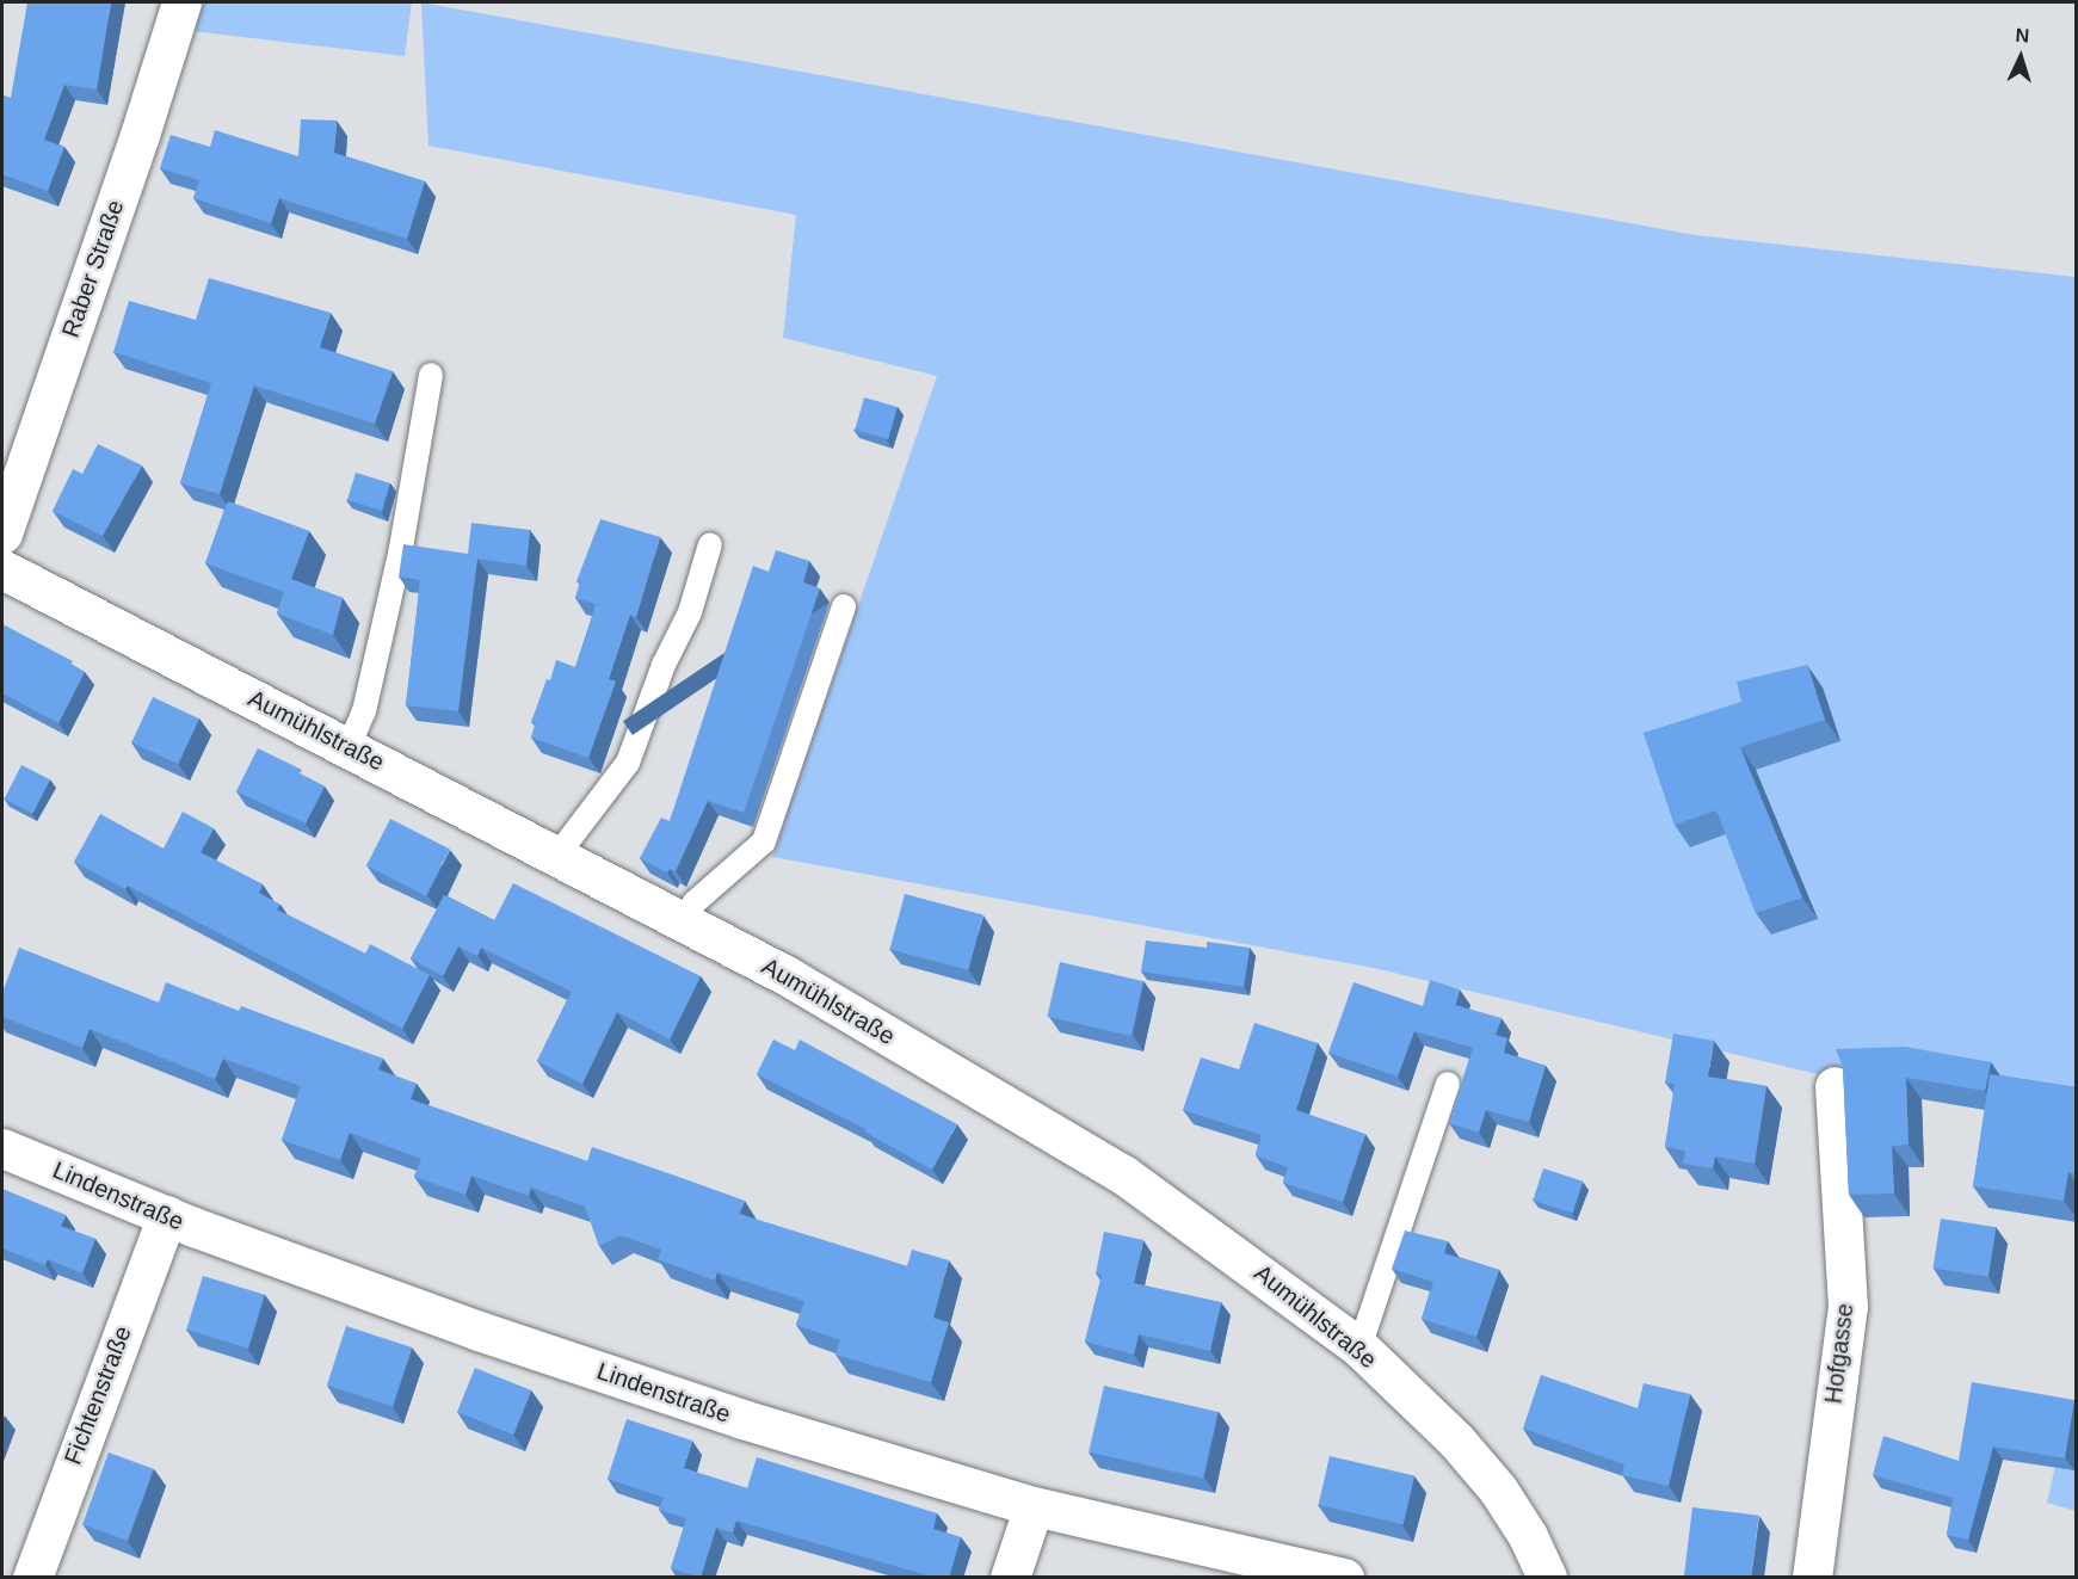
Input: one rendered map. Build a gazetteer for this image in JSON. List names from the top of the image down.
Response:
{
  "streets": {
    "street": [
      "Raber Straße",
      "Aumühlstraße",
      "Lindenstraße",
      "Hofgasse",
      "Fichtenstraße"
    ]
  },
  "crossings": [
    ["Lindenstraße", "Fichtenstraße"]
  ],
  "north": "top"
}
